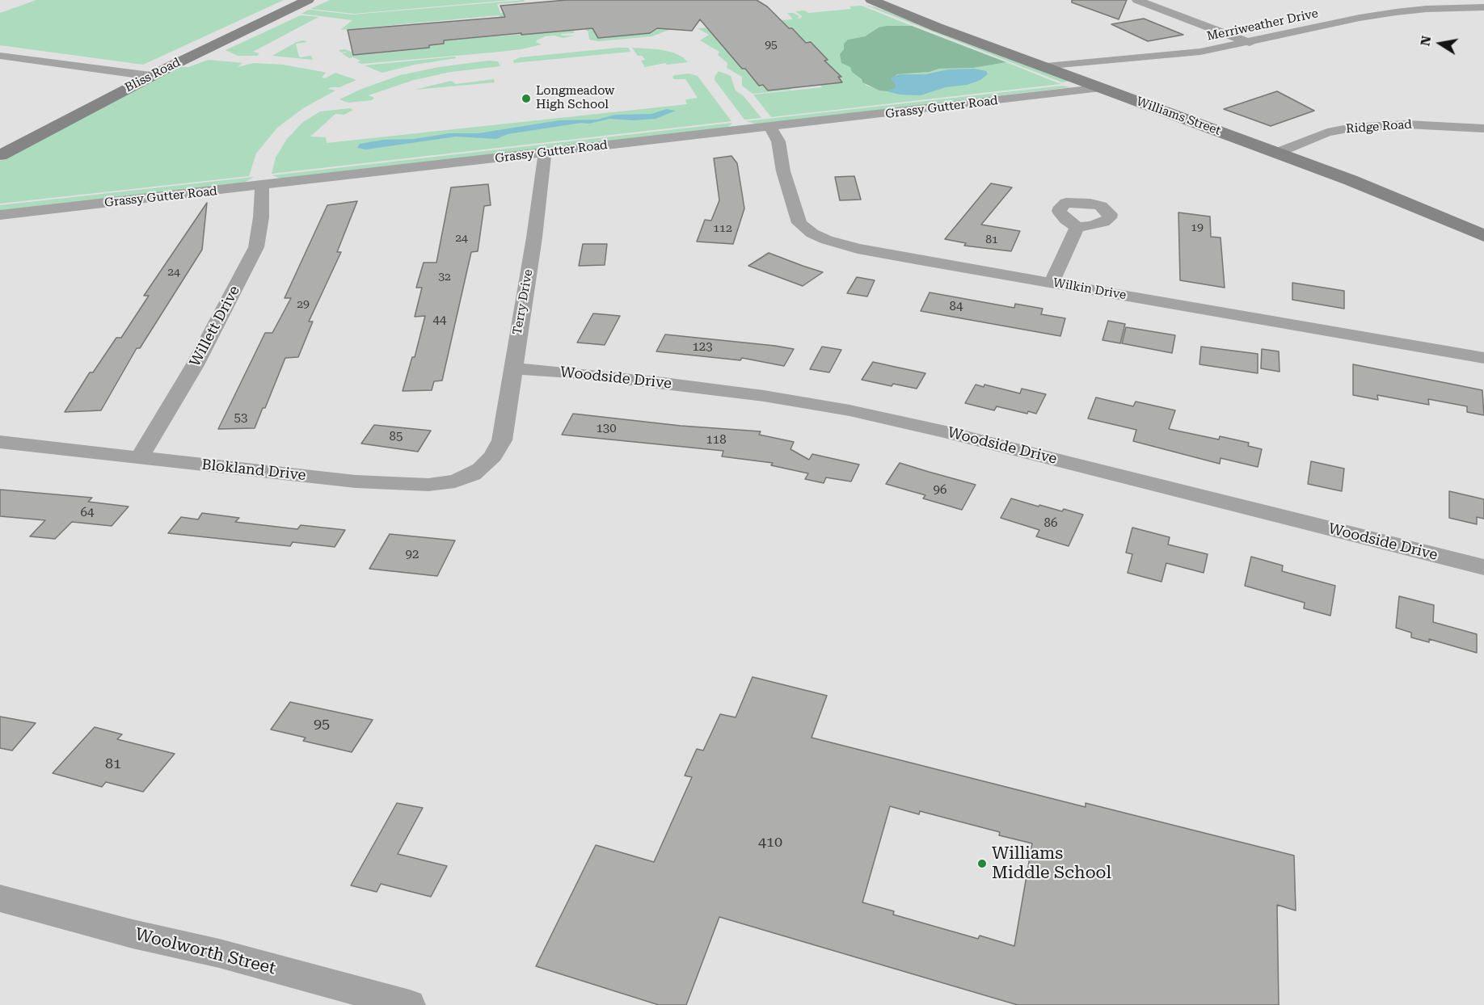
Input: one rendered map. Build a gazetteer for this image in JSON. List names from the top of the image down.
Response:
{
  "streets": {
    "main road": ["Bliss Road", "Williams Street"],
    "street": [
      "Merriweather Drive",
      "Grassy Gutter Road",
      "Ridge Road",
      "Wilkin Drive",
      "Terry Drive",
      "Willett Drive",
      "Woodside Drive",
      "Blokland Drive",
      "Woolworth Street"
    ]
  },
  "crossings": [
    ["Merriweather Drive", "Williams Street"],
    ["Grassy Gutter Road", "Williams Street"],
    ["Grassy Gutter Road", "Wilkin Drive"],
    ["Grassy Gutter Road", "Terry Drive"],
    ["Grassy Gutter Road", "Willett Drive"],
    ["Williams Street", "Ridge Road"],
    ["Terry Drive", "Woodside Drive"],
    ["Terry Drive", "Blokland Drive"],
    ["Willett Drive", "Blokland Drive"]
  ],
  "places": ["Longmeadow High School", "Williams Middle School"],
  "house_numbers": [
    "95",
    "19",
    "112",
    "24",
    "81",
    "24",
    "32",
    "29",
    "84",
    "44",
    "123",
    "53",
    "130",
    "85",
    "118",
    "96",
    "64",
    "86",
    "92",
    "95",
    "81",
    "410"
  ],
  "north": "left"
}
